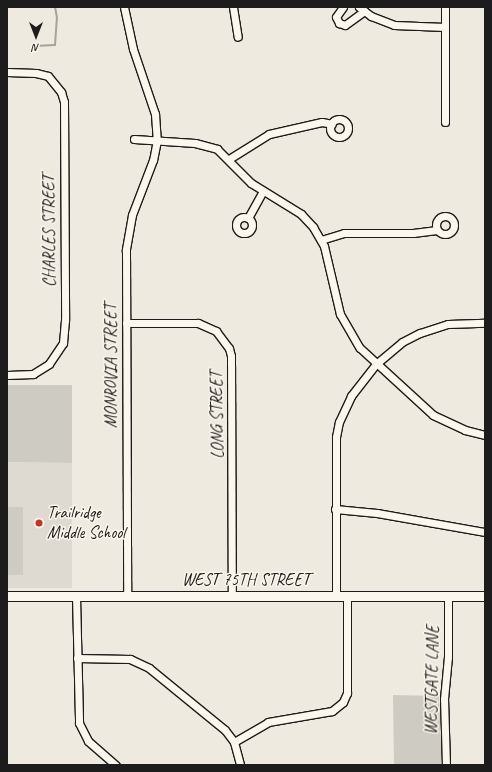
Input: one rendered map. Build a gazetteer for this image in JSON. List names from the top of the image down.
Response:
{
  "streets": {
    "main road": ["WEST 75TH STREET"],
    "street": [
      "CHARLES STREET",
      "MONROVIA STREET",
      "LONG STREET",
      "WESTGATE LANE"
    ]
  },
  "crossings": [
    ["MONROVIA STREET", "LONG STREET"],
    ["MONROVIA STREET", "WEST 75TH STREET"],
    ["LONG STREET", "WEST 75TH STREET"],
    ["WEST 75TH STREET", "WESTGATE LANE"]
  ],
  "places": ["Trailridge Middle School"],
  "north": "bottom"
}
